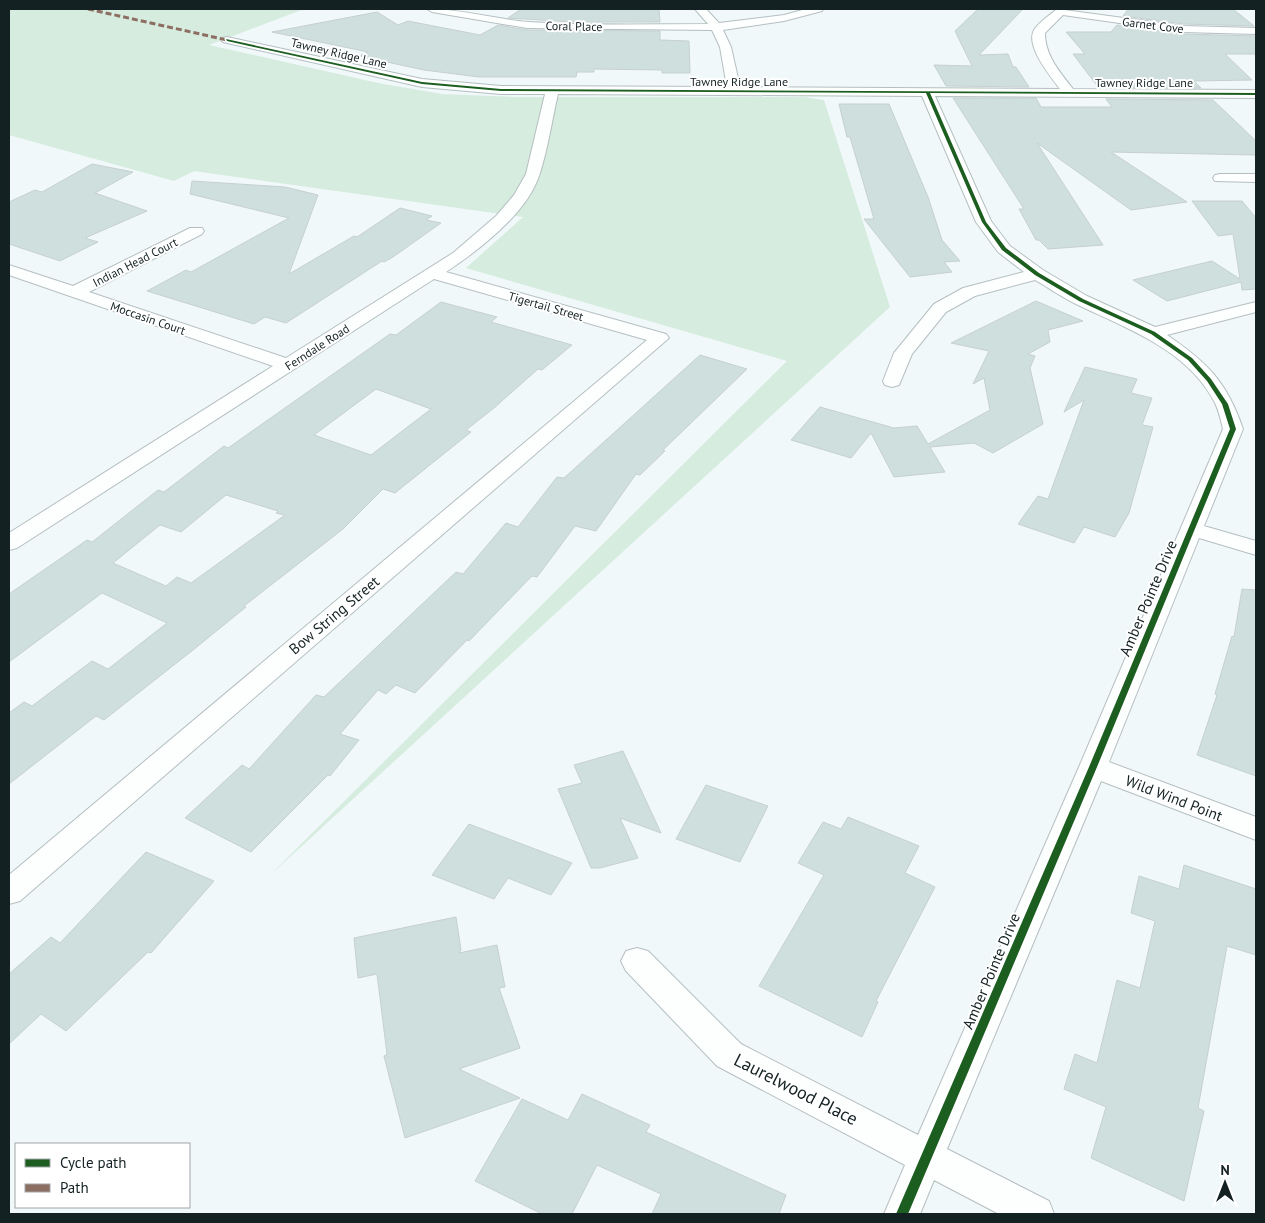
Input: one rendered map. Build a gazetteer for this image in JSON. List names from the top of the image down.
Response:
{
  "streets": {
    "street": [
      "Garnet Cove",
      "Coral Place",
      "Tawney Ridge Lane",
      "Indian Head Court",
      "Tigertail Street",
      "Moccasin Court",
      "Ferndale Road",
      "Amber Pointe Drive",
      "Bow String Street",
      "Wild Wind Point",
      "Laurelwood Place"
    ]
  },
  "crossings": [
    ["Garnet Cove", "Tawney Ridge Lane"],
    ["Tawney Ridge Lane", "Ferndale Road"],
    ["Tawney Ridge Lane", "Amber Pointe Drive"],
    ["Indian Head Court", "Moccasin Court"],
    ["Tigertail Street", "Ferndale Road"],
    ["Tigertail Street", "Bow String Street"],
    ["Moccasin Court", "Ferndale Road"],
    ["Amber Pointe Drive", "Wild Wind Point"],
    ["Amber Pointe Drive", "Laurelwood Place"]
  ],
  "legend": ["Cycle path", "Path"],
  "north": "top"
}
